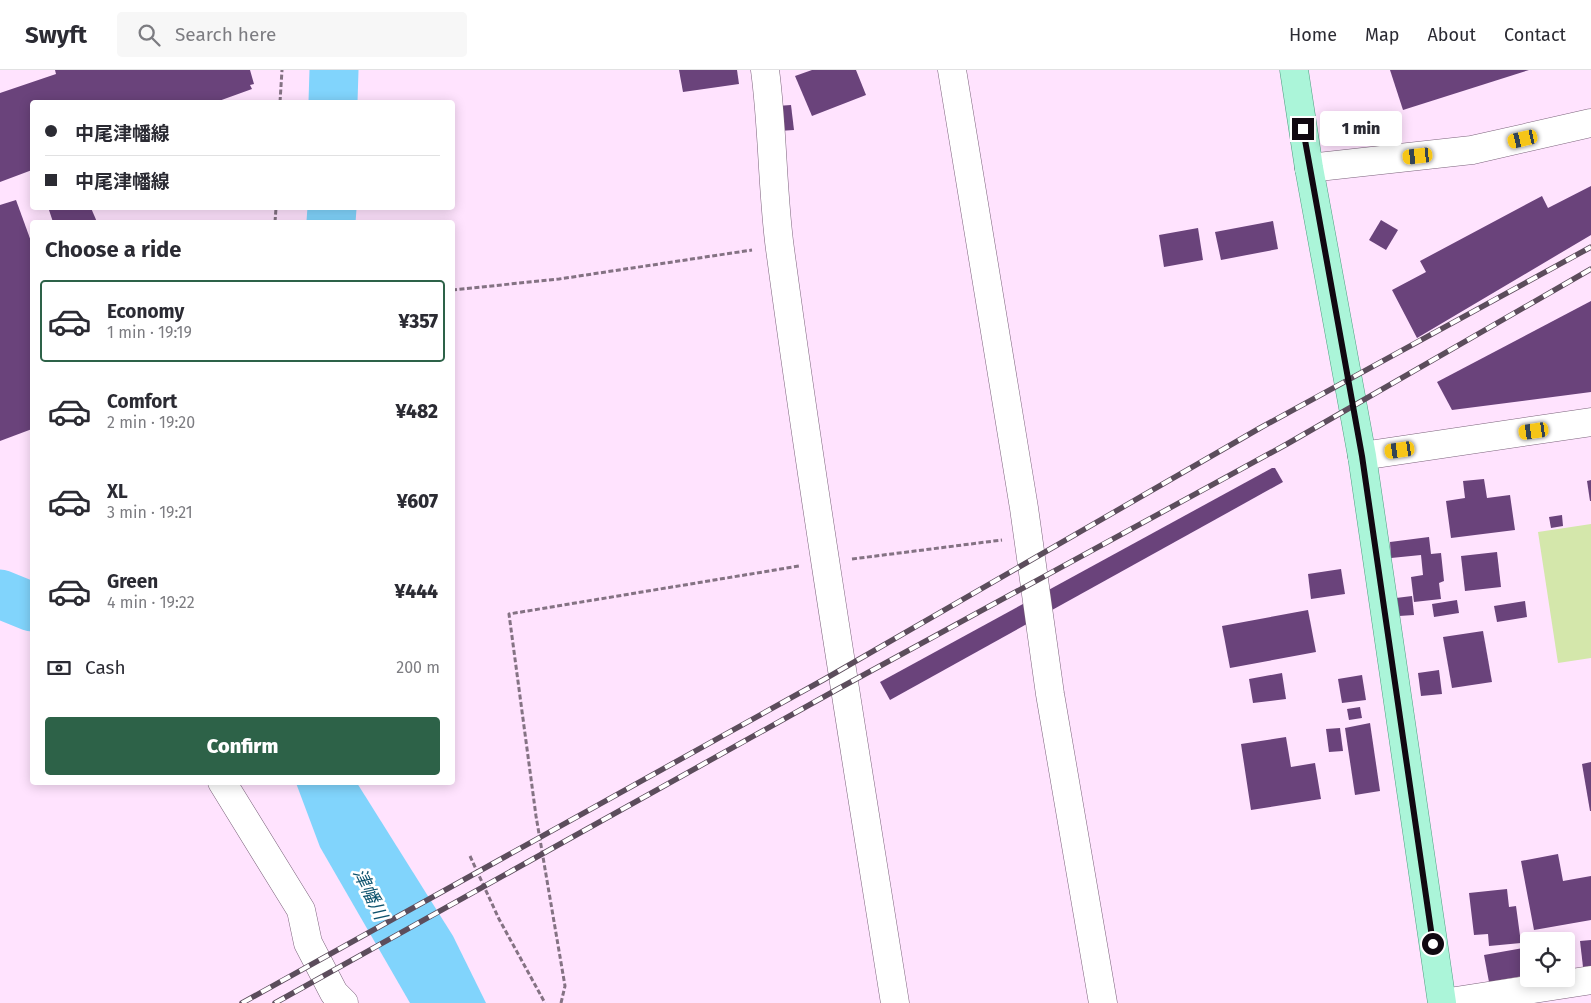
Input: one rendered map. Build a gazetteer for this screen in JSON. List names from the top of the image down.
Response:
{
  "water": ["津幡川"],
  "page": {
    "header": "Swyft",
    "search": "Search here",
    "nav": [
      "Home",
      "Map",
      "About",
      "Contact"
    ],
    "banner": ["中尾津幡線", "中尾津幡線"],
    "bubble": "1 min",
    "heading": "Choose a ride",
    "list": [
      {
        "name": "Economy",
        "note": "1 min · 19:19",
        "value": "¥357"
      },
      {
        "name": "Comfort",
        "note": "2 min · 19:20",
        "value": "¥482"
      },
      {
        "name": "XL",
        "note": "3 min · 19:21",
        "value": "¥607"
      },
      {
        "name": "Green",
        "note": "4 min · 19:22",
        "value": "¥444"
      }
    ],
    "pay": ["Cash", "200 m"],
    "buttons": "Confirm"
  }
}
